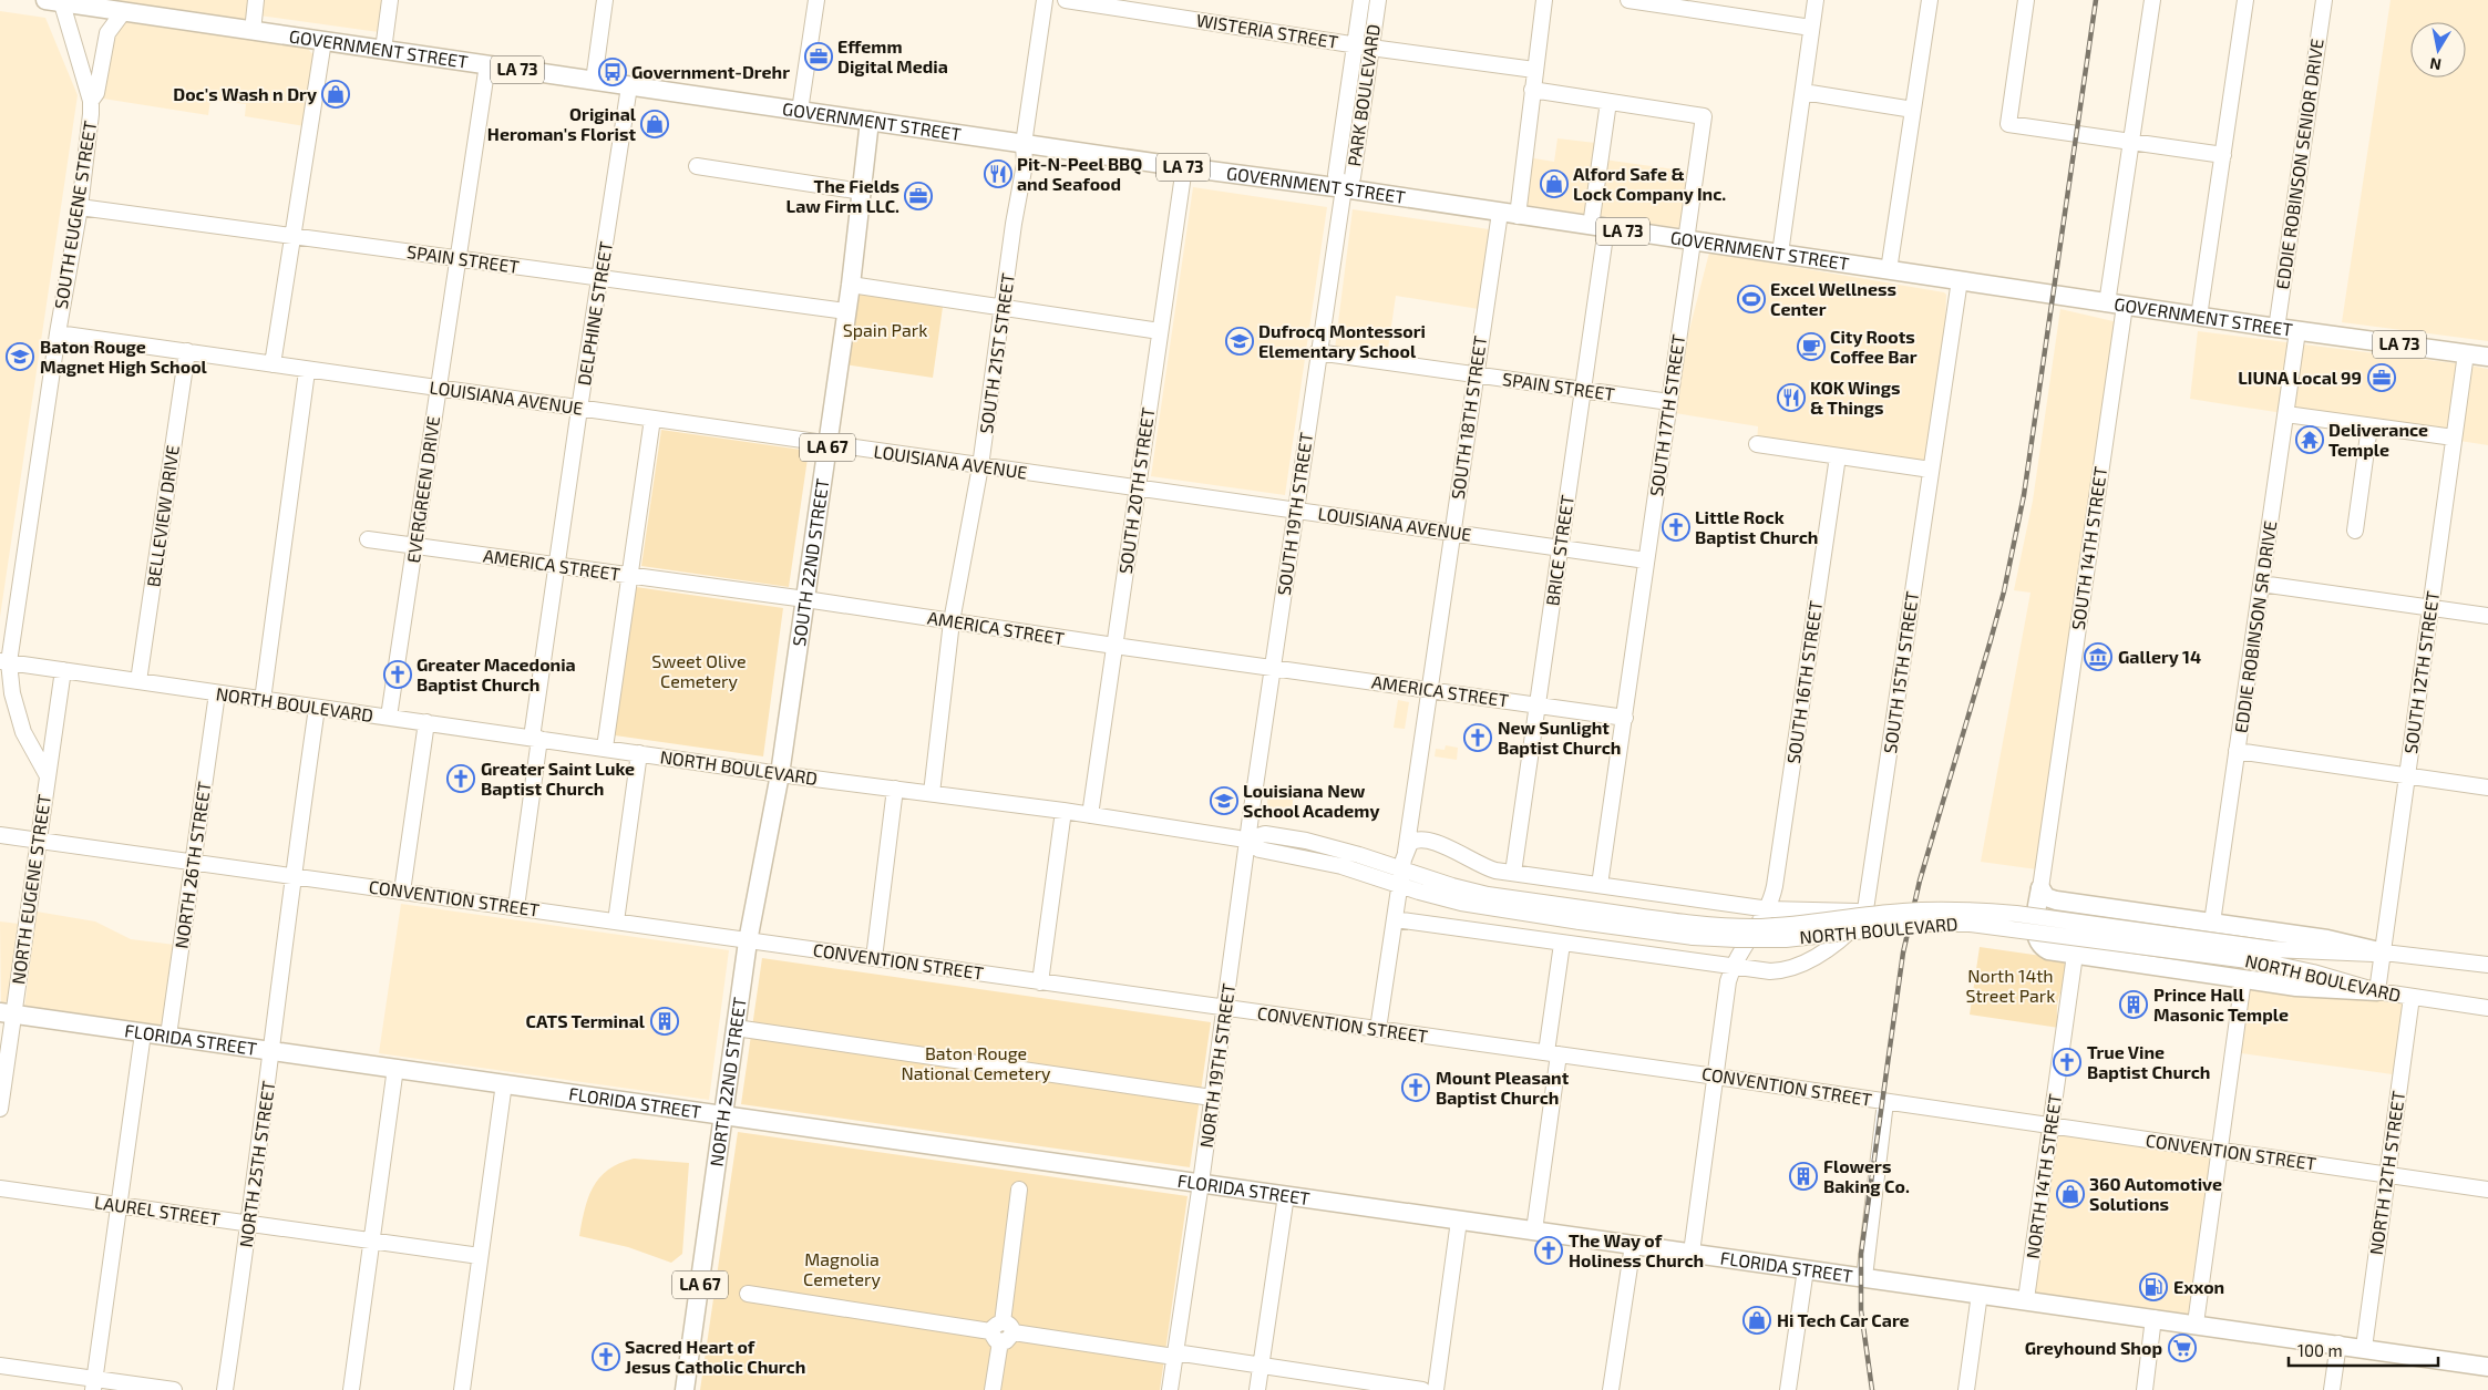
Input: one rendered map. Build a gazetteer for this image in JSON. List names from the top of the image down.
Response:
{
  "streets": {
    "main road": [
      "GOVERNMENT STREET",
      "LA 73",
      "LA 67",
      "SOUTH 22ND STREET",
      "FLORIDA STREET",
      "NORTH 22ND STREET"
    ],
    "street": [
      "WISTERIA STREET",
      "PARK BOULEVARD",
      "EDDIE ROBINSON SENIOR DRIVE",
      "SOUTH EUGENE STREET",
      "SPAIN STREET",
      "DELPHINE STREET",
      "SOUTH 21ST STREET",
      "LOUISIANA AVENUE",
      "SOUTH 17TH STREET",
      "SOUTH 18TH STREET",
      "EVERGREEN DRIVE",
      "SOUTH 20TH STREET",
      "SOUTH 19TH STREET",
      "BELLEVIEW DRIVE",
      "SOUTH 14TH STREET",
      "BRICE STREET",
      "AMERICA STREET",
      "EDDIE ROBINSON SR DRIVE",
      "SOUTH 15TH STREET",
      "SOUTH 12TH STREET",
      "SOUTH 16TH STREET",
      "NORTH BOULEVARD",
      "NORTH 26TH STREET",
      "NORTH EUGENE STREET",
      "CONVENTION STREET",
      "NORTH 19TH STREET",
      "NORTH 25TH STREET",
      "NORTH 12TH STREET",
      "NORTH 14TH STREET",
      "LAUREL STREET"
    ]
  },
  "crossings": [
    ["WISTERIA STREET", "PARK BOULEVARD"],
    ["WISTERIA STREET", "SOUTH 18TH STREET"],
    ["GOVERNMENT STREET", "PARK BOULEVARD"],
    ["GOVERNMENT STREET", "EDDIE ROBINSON SENIOR DRIVE"],
    ["GOVERNMENT STREET", "SOUTH EUGENE STREET"],
    ["GOVERNMENT STREET", "DELPHINE STREET"],
    ["GOVERNMENT STREET", "SOUTH 21ST STREET"],
    ["GOVERNMENT STREET", "SOUTH 17TH STREET"],
    ["GOVERNMENT STREET", "SOUTH 18TH STREET"],
    ["GOVERNMENT STREET", "EVERGREEN DRIVE"],
    ["GOVERNMENT STREET", "SOUTH 20TH STREET"],
    ["GOVERNMENT STREET", "SOUTH 19TH STREET"],
    ["GOVERNMENT STREET", "SOUTH 14TH STREET"],
    ["GOVERNMENT STREET", "BRICE STREET"],
    ["GOVERNMENT STREET", "SOUTH 22ND STREET"],
    ["GOVERNMENT STREET", "EDDIE ROBINSON SR DRIVE"],
    ["GOVERNMENT STREET", "SOUTH 15TH STREET"],
    ["GOVERNMENT STREET", "SOUTH 12TH STREET"],
    ["PARK BOULEVARD", "SOUTH 19TH STREET"],
    ["SOUTH EUGENE STREET", "SPAIN STREET"],
    ["SOUTH EUGENE STREET", "LOUISIANA AVENUE"],
    ["SOUTH EUGENE STREET", "NORTH BOULEVARD"],
    ["SOUTH EUGENE STREET", "NORTH EUGENE STREET"],
    ["SPAIN STREET", "DELPHINE STREET"],
    ["SPAIN STREET", "SOUTH 17TH STREET"],
    ["SPAIN STREET", "SOUTH 18TH STREET"],
    ["SPAIN STREET", "EVERGREEN DRIVE"],
    ["SPAIN STREET", "SOUTH 19TH STREET"],
    ["SPAIN STREET", "BRICE STREET"],
    ["SPAIN STREET", "SOUTH 22ND STREET"],
    ["DELPHINE STREET", "LOUISIANA AVENUE"],
    ["DELPHINE STREET", "AMERICA STREET"],
    ["DELPHINE STREET", "NORTH BOULEVARD"],
    ["DELPHINE STREET", "CONVENTION STREET"],
    ["SOUTH 21ST STREET", "LOUISIANA AVENUE"],
    ["SOUTH 21ST STREET", "AMERICA STREET"],
    ["SOUTH 21ST STREET", "NORTH BOULEVARD"],
    ["LOUISIANA AVENUE", "SOUTH 17TH STREET"],
    ["LOUISIANA AVENUE", "SOUTH 18TH STREET"],
    ["LOUISIANA AVENUE", "EVERGREEN DRIVE"],
    ["LOUISIANA AVENUE", "SOUTH 20TH STREET"],
    ["LOUISIANA AVENUE", "SOUTH 19TH STREET"],
    ["LOUISIANA AVENUE", "BELLEVIEW DRIVE"],
    ["LOUISIANA AVENUE", "BRICE STREET"],
    ["LOUISIANA AVENUE", "SOUTH 22ND STREET"],
    ["SOUTH 17TH STREET", "BRICE STREET"],
    ["SOUTH 17TH STREET", "AMERICA STREET"],
    ["SOUTH 17TH STREET", "NORTH BOULEVARD"],
    ["SOUTH 18TH STREET", "AMERICA STREET"],
    ["SOUTH 18TH STREET", "NORTH BOULEVARD"],
    ["EVERGREEN DRIVE", "AMERICA STREET"],
    ["EVERGREEN DRIVE", "NORTH BOULEVARD"],
    ["SOUTH 20TH STREET", "AMERICA STREET"],
    ["SOUTH 20TH STREET", "NORTH BOULEVARD"],
    ["SOUTH 19TH STREET", "AMERICA STREET"],
    ["SOUTH 19TH STREET", "NORTH BOULEVARD"],
    ["SOUTH 19TH STREET", "NORTH 19TH STREET"],
    ["BELLEVIEW DRIVE", "NORTH BOULEVARD"],
    ["BRICE STREET", "AMERICA STREET"],
    ["BRICE STREET", "NORTH BOULEVARD"],
    ["SOUTH 22ND STREET", "AMERICA STREET"],
    ["SOUTH 22ND STREET", "NORTH BOULEVARD"],
    ["SOUTH 22ND STREET", "NORTH 22ND STREET"],
    ["SOUTH 15TH STREET", "NORTH BOULEVARD"],
    ["SOUTH 12TH STREET", "NORTH BOULEVARD"],
    ["SOUTH 16TH STREET", "NORTH BOULEVARD"],
    ["NORTH BOULEVARD", "NORTH 26TH STREET"],
    ["NORTH BOULEVARD", "NORTH EUGENE STREET"],
    ["NORTH BOULEVARD", "NORTH 19TH STREET"],
    ["NORTH BOULEVARD", "NORTH 22ND STREET"],
    ["NORTH BOULEVARD", "NORTH 25TH STREET"],
    ["NORTH BOULEVARD", "NORTH 12TH STREET"],
    ["NORTH 26TH STREET", "CONVENTION STREET"],
    ["NORTH 26TH STREET", "FLORIDA STREET"],
    ["NORTH EUGENE STREET", "CONVENTION STREET"],
    ["NORTH EUGENE STREET", "FLORIDA STREET"],
    ["CONVENTION STREET", "NORTH 19TH STREET"],
    ["CONVENTION STREET", "NORTH 22ND STREET"],
    ["CONVENTION STREET", "NORTH 25TH STREET"],
    ["CONVENTION STREET", "NORTH 12TH STREET"],
    ["CONVENTION STREET", "NORTH 14TH STREET"],
    ["FLORIDA STREET", "NORTH 19TH STREET"],
    ["FLORIDA STREET", "NORTH 22ND STREET"],
    ["FLORIDA STREET", "NORTH 25TH STREET"],
    ["FLORIDA STREET", "NORTH 12TH STREET"],
    ["FLORIDA STREET", "NORTH 14TH STREET"],
    ["NORTH 25TH STREET", "LAUREL STREET"]
  ],
  "parks": [
    "Spain Park",
    "Sweet Olive Cemetery",
    "North 14th Street Park",
    "Baton Rouge National Cemetery",
    "Magnolia Cemetery"
  ],
  "places": {
    "office": ["Effemm Digital Media", "The Fields Law Firm LLC.", "LIUNA Local 99"],
    "bus stop": ["Government-Drehr"],
    "shop": [
      "Doc's Wash n Dry",
      "Original Heroman's Florist",
      "Alford Safe & Lock Company Inc.",
      "360 Automotive Solutions",
      "Hi Tech Car Care"
    ],
    "restaurant": ["Pit-N-Peel BBQ and Seafood", "KOK Wings & Things"],
    "sports": ["Excel Wellness Center"],
    "school or university": ["Dufrocq Montessori Elementary School", "Baton Rouge Magnet High School", "Louisiana New School Academy"],
    "cafe": ["City Roots Coffee Bar"],
    "temple": ["Deliverance Temple"],
    "church": [
      "Little Rock Baptist Church",
      "Greater Macedonia Baptist Church",
      "New Sunlight Baptist Church",
      "Greater Saint Luke Baptist Church",
      "True Vine Baptist Church",
      "Mount Pleasant Baptist Church",
      "The Way of Holiness Church",
      "Sacred Heart of Jesus Catholic Church"
    ],
    "museum": ["Gallery 14"],
    "building": ["Prince Hall Masonic Temple", "CATS Terminal", "Flowers Baking Co."],
    "fuel station": ["Exxon"],
    "supermarket": ["Greyhound Shop"]
  },
  "scale_bar": "100 m",
  "north": "bottom"
}
